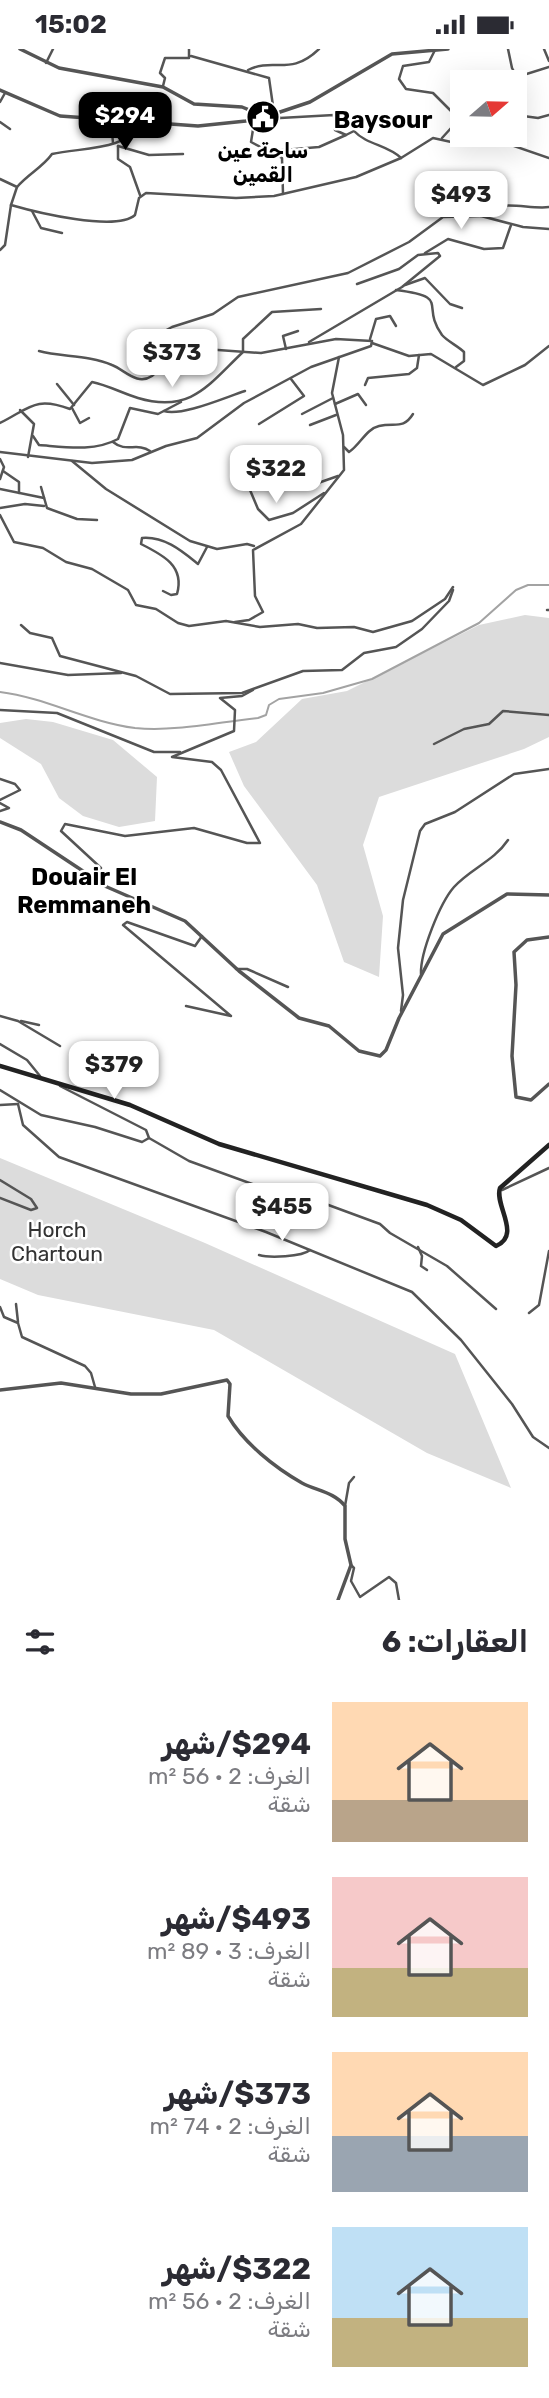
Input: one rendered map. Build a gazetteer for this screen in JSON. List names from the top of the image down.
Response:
{
  "districts": ["Baysour", "Douair El Remmaneh"],
  "parks": ["Horch Chartoun"],
  "places": {
    "public building": ["ساحة عين القمين"]
  },
  "north": "right",
  "page": {
    "status": "15:02",
    "price": [
      "$294",
      "$493",
      "$373",
      "$322",
      "$379",
      "$455"
    ],
    "heading": "العقارات: 6",
    "list": [
      {
        "name": "$294/شهر",
        "note": "الغرف: 2 · 56 m² · شقة"
      },
      {
        "name": "$493/شهر",
        "note": "الغرف: 3 · 89 m² · شقة"
      },
      {
        "name": "$373/شهر",
        "note": "الغرف: 2 · 74 m² · شقة"
      },
      {
        "name": "$322/شهر",
        "note": "الغرف: 2 · 56 m² · شقة"
      }
    ]
  }
}
